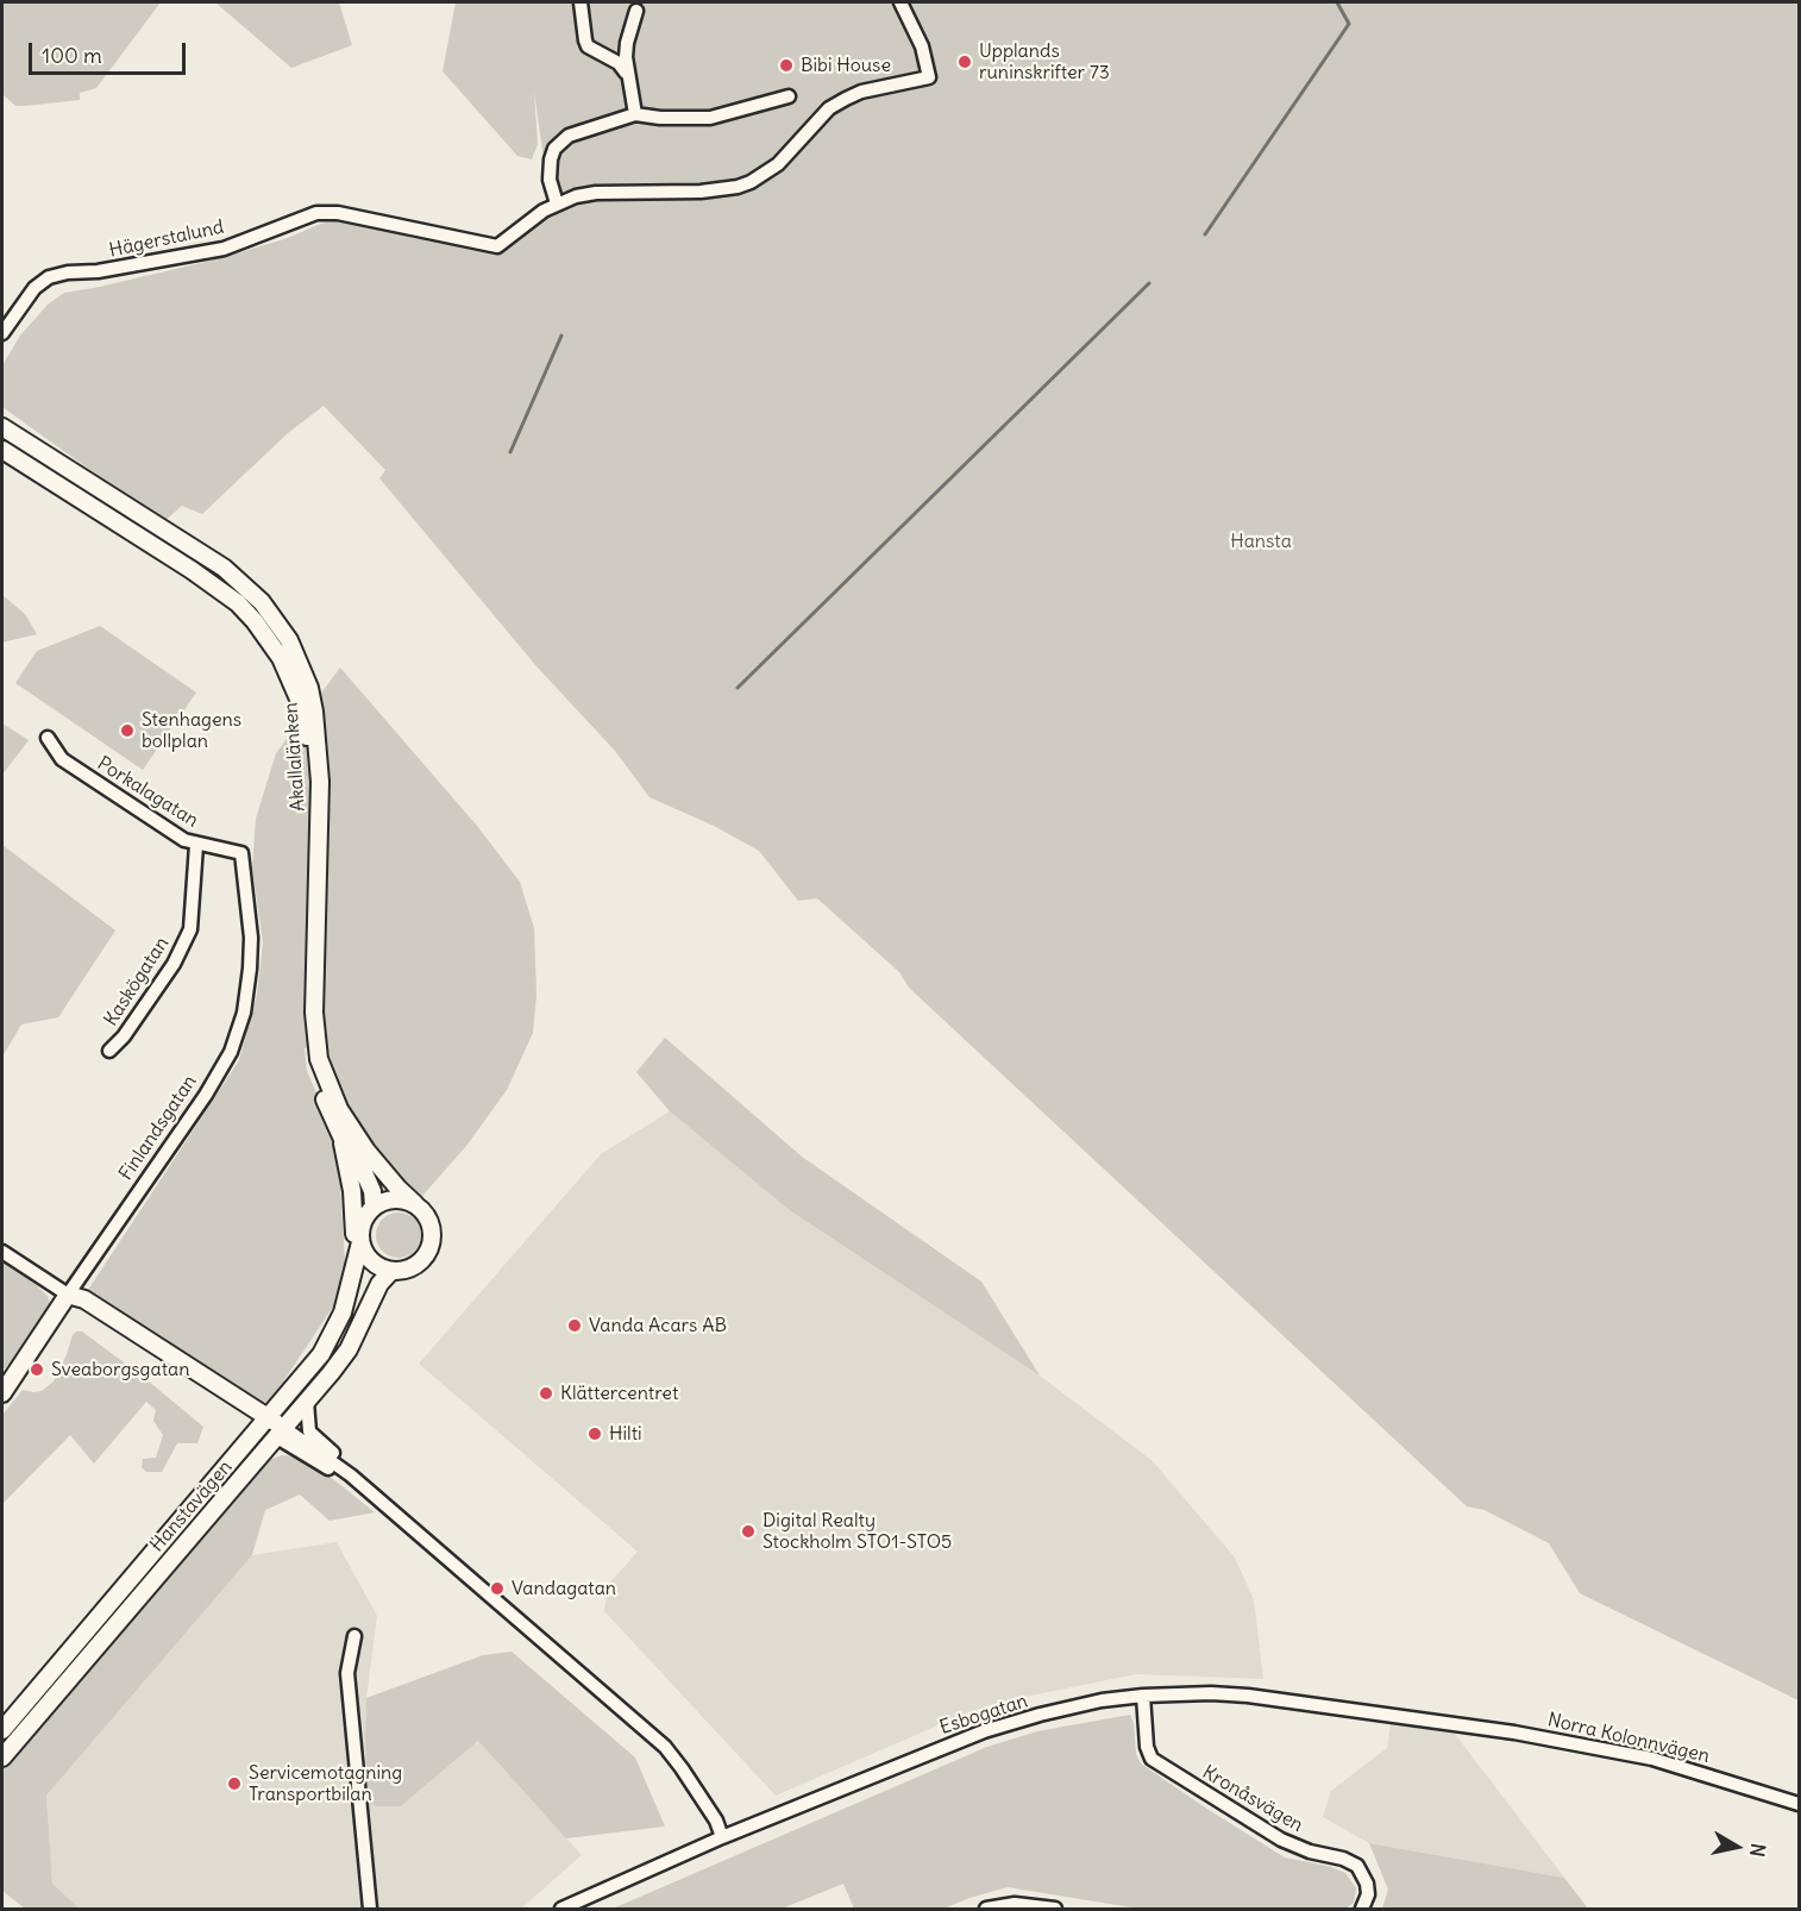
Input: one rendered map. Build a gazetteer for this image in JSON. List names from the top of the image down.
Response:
{
  "streets": {
    "main road": ["Akallalänken", "Finlandsgatan", "Hanstavägen"],
    "street": [
      "Hägerstalund",
      "Porkalagatan",
      "Kaskögatan",
      "Esbogatan",
      "Norra Kolonnvägen",
      "Kronåsvägen"
    ]
  },
  "crossings": [
    ["Akallalänken", "Hanstavägen"],
    ["Porkalagatan", "Kaskögatan"],
    ["Porkalagatan", "Finlandsgatan"],
    ["Esbogatan", "Norra Kolonnvägen"],
    ["Esbogatan", "Kronåsvägen"]
  ],
  "parks": ["Hansta"],
  "places": [
    "Upplands runinskrifter 73",
    "Bibi House",
    "Stenhagens bollplan",
    "Vanda Acars AB",
    "Sveaborgsgatan",
    "Klättercentret",
    "Hilti",
    "Digital Realty Stockholm STO1-STO5",
    "Vandagatan",
    "Servicemotagning Transportbilan"
  ],
  "scale_bar": "100 m",
  "north": "right"
}
